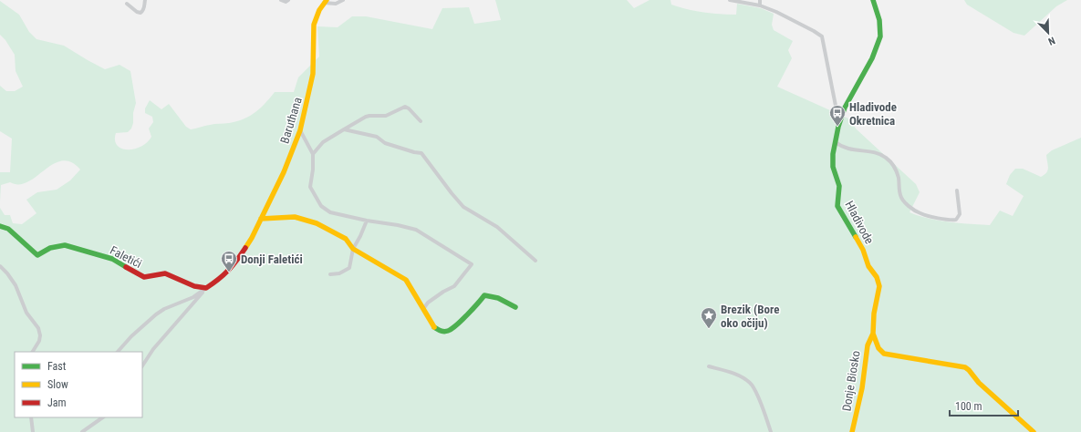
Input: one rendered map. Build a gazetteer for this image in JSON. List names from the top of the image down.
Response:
{
  "streets": {
    "street": [
      "Baruthana",
      "Hladivode",
      "Faletići",
      "Donje Biosko"
    ]
  },
  "crossings": [
    ["Baruthana", "Faletići"],
    ["Hladivode", "Donje Biosko"]
  ],
  "places": {
    "bus stop": ["Hladivode Okretnica", "Donji Faletići"],
    "place": ["Brezik (Bore oko očiju)"]
  },
  "legend": ["Fast", "Slow", "Jam"],
  "scale_bar": "100 m",
  "north": "bottom right"
}
